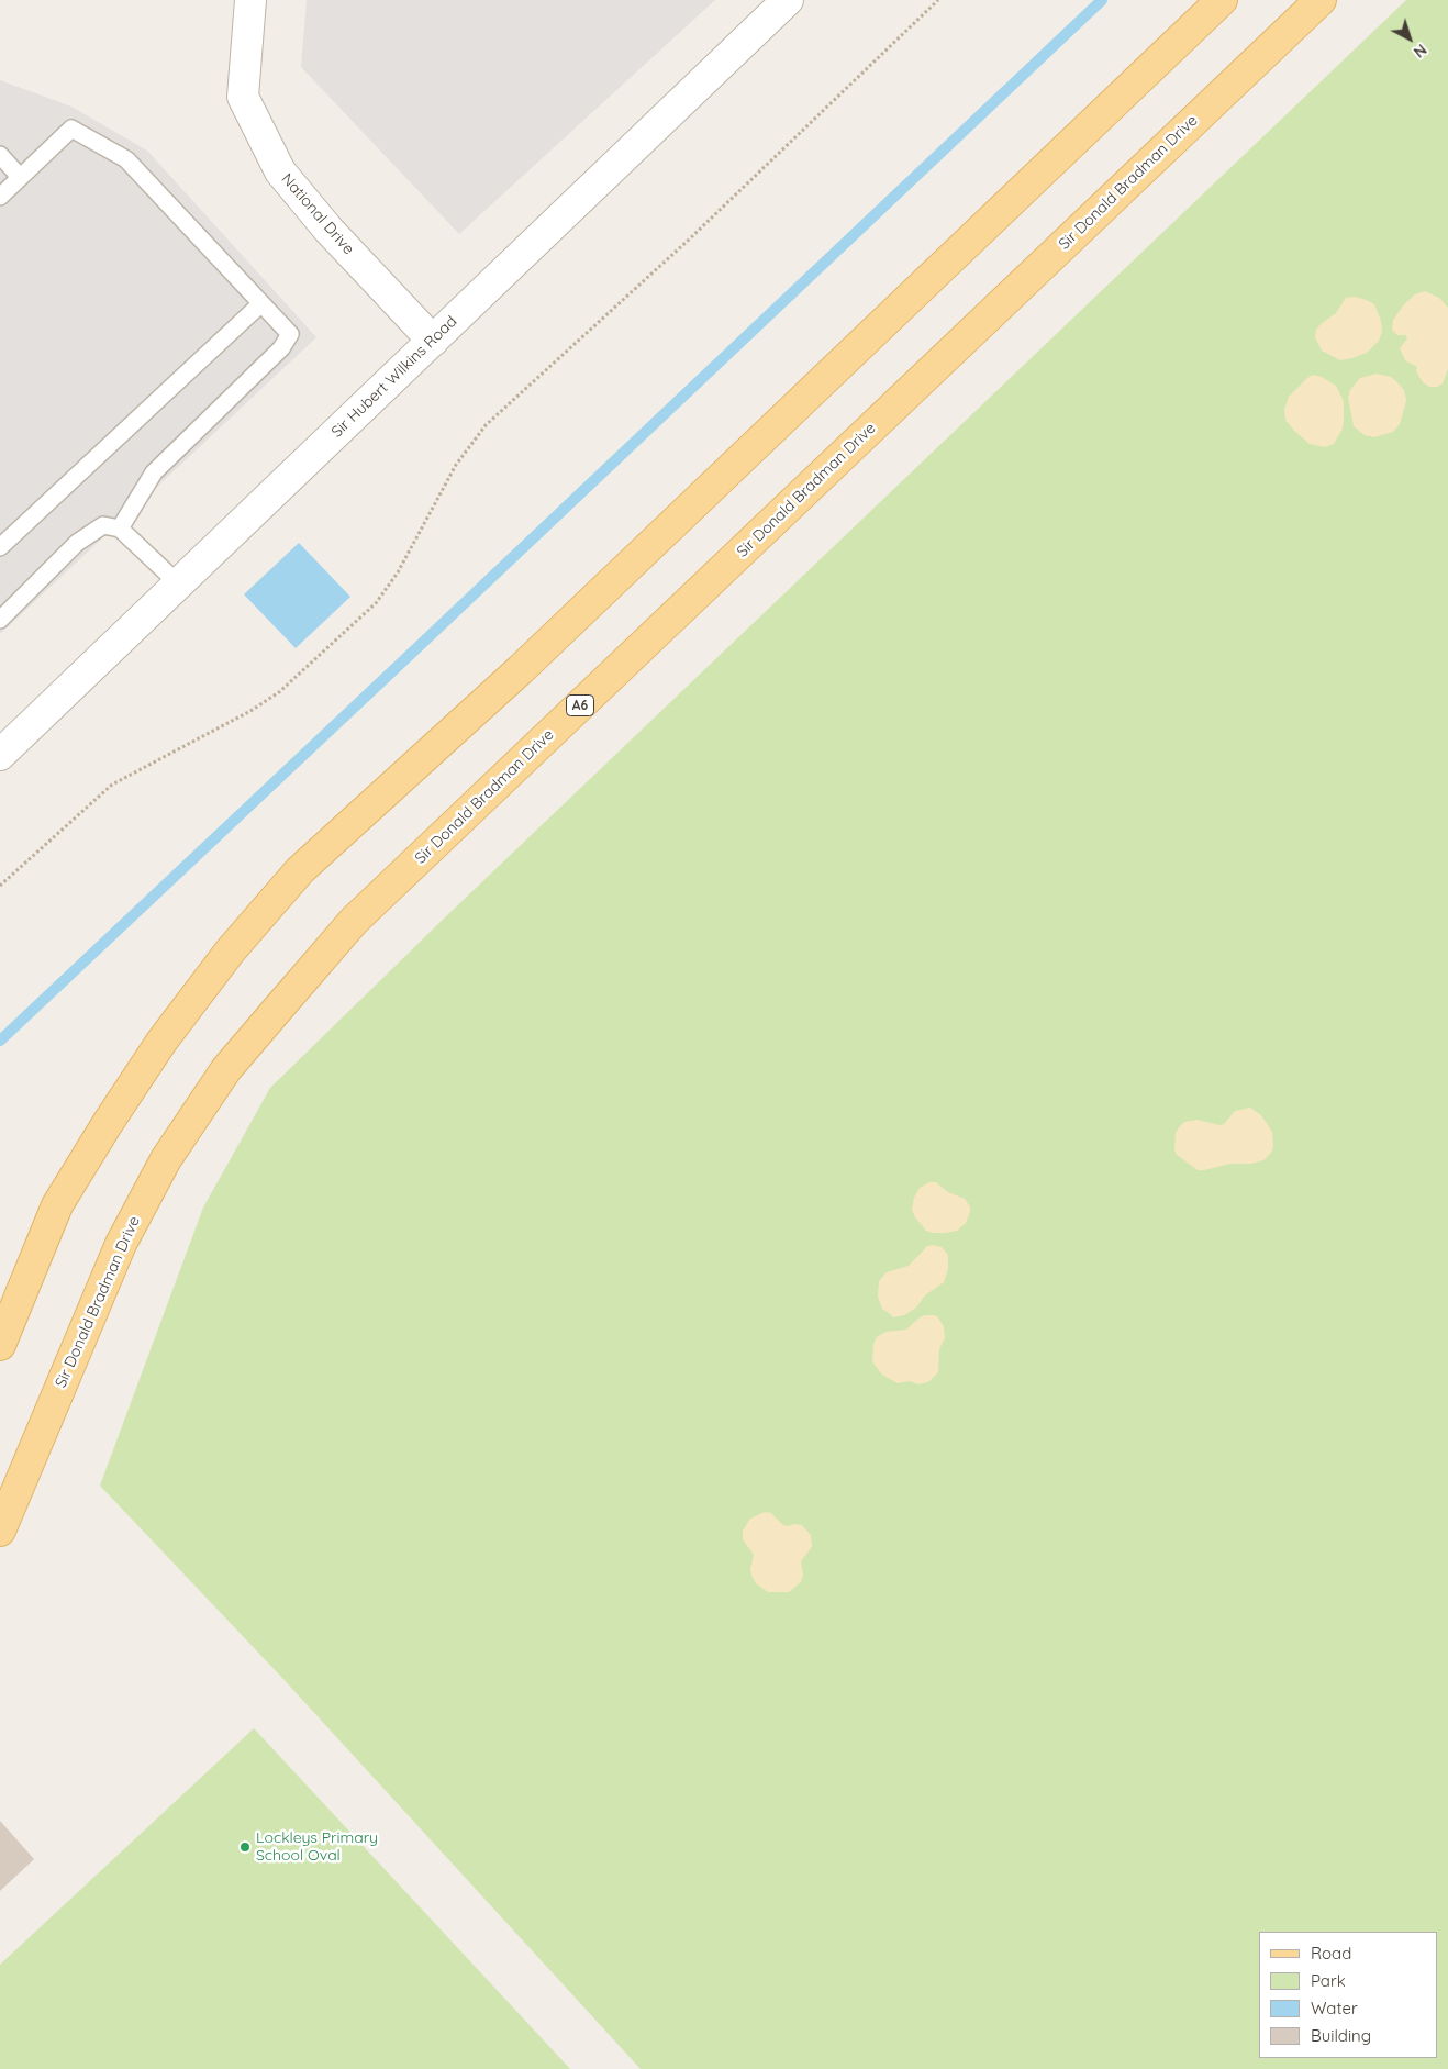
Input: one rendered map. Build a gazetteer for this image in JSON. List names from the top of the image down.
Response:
{
  "streets": {
    "main road": ["Sir Donald Bradman Drive", "A6"],
    "street": ["National Drive", "Sir Hubert Wilkins Road"]
  },
  "crossings": [
    ["National Drive", "Sir Hubert Wilkins Road"]
  ],
  "places": ["Lockleys Primary School Oval"],
  "legend": [
    "Road",
    "Park",
    "Water",
    "Building"
  ],
  "north": "bottom right"
}
